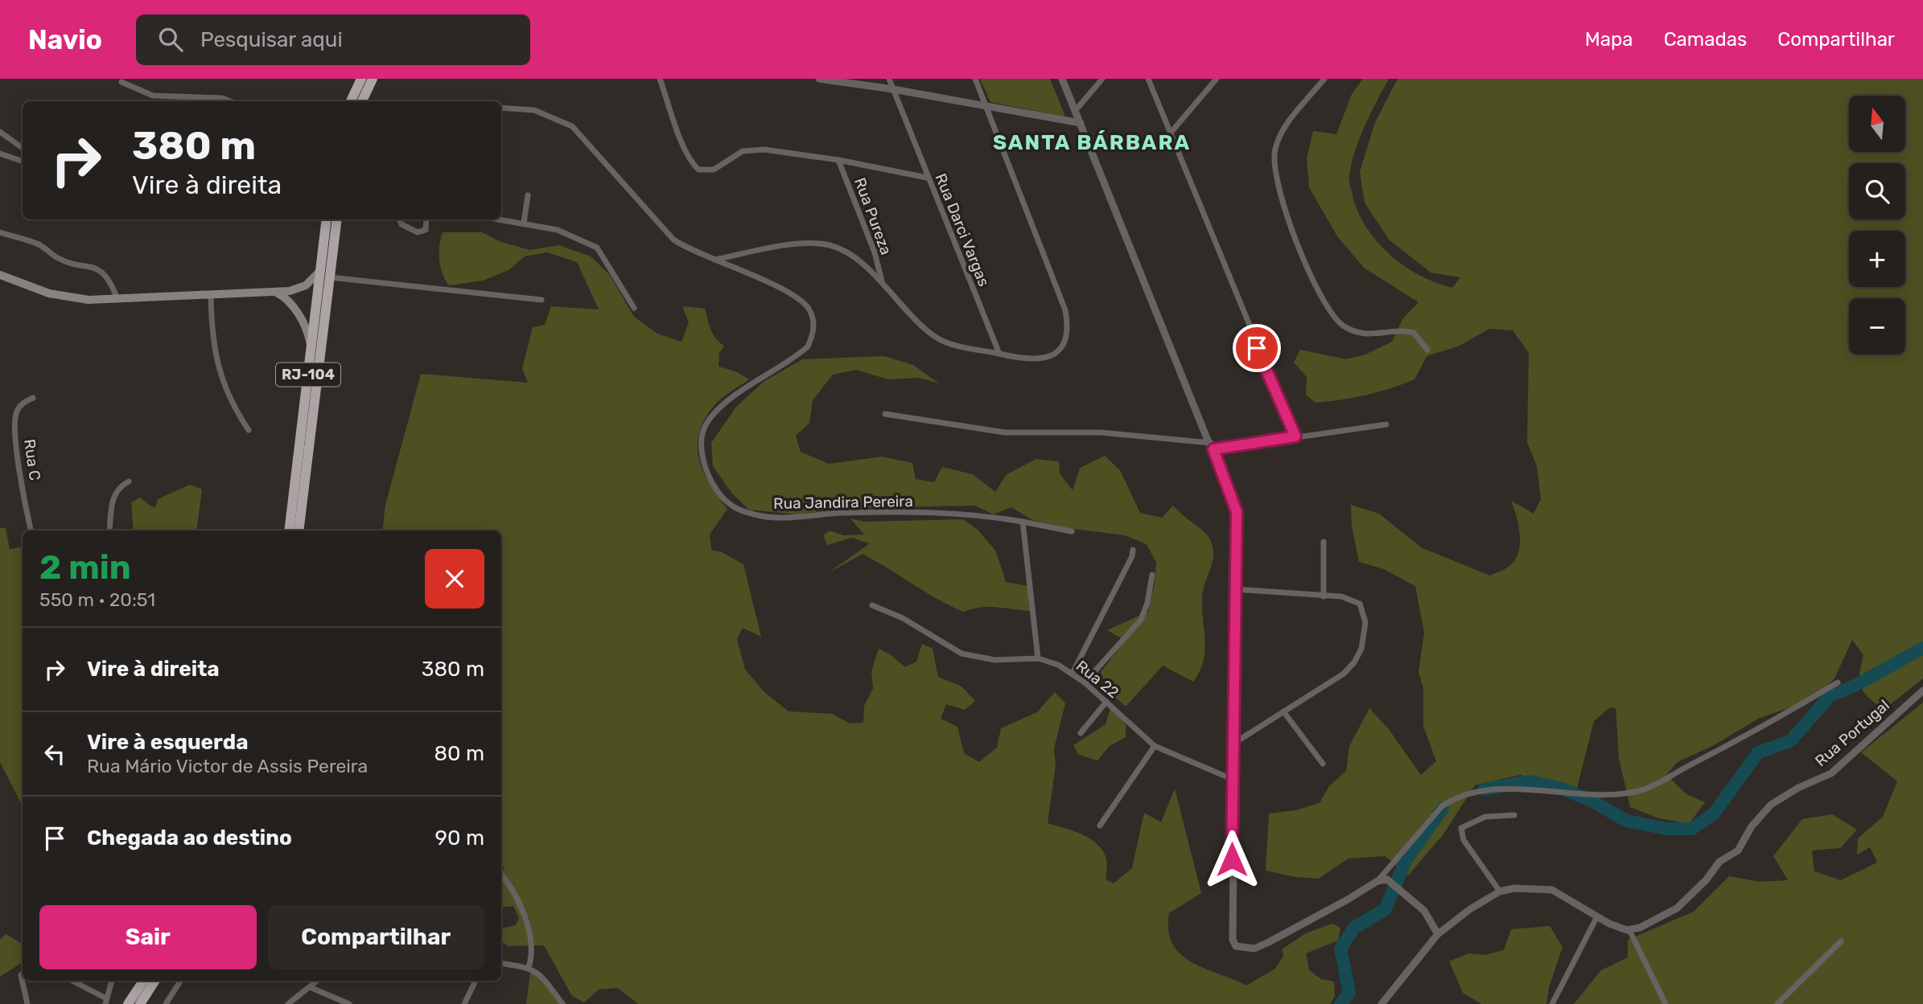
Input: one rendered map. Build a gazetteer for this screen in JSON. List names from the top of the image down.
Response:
{
  "streets": {
    "highway": ["RJ-104"],
    "street": [
      "Rua Pureza",
      "Rua Darci Vargas",
      "Rua C",
      "Rua Jandira Pereira",
      "Rua 22",
      "Rua Portugal"
    ]
  },
  "districts": ["SANTA BÁRBARA"],
  "north": "top",
  "page": {
    "header": "Navio",
    "search": "Pesquisar aqui",
    "nav": ["Mapa", "Camadas", "Compartilhar"],
    "map_buttons": ["+", "−"],
    "turn": ["380 m", "Vire à direita"],
    "heading": ["2 min", "550 m · 20:51"],
    "list": [
      {
        "name": "Vire à direita",
        "value": "380 m"
      },
      {
        "name": "Vire à esquerda",
        "note": "Rua Mário Victor de Assis Pereira",
        "value": "80 m"
      },
      {
        "name": "Chegada ao destino",
        "value": "90 m"
      }
    ],
    "buttons": ["Sair", "Compartilhar"]
  }
}
